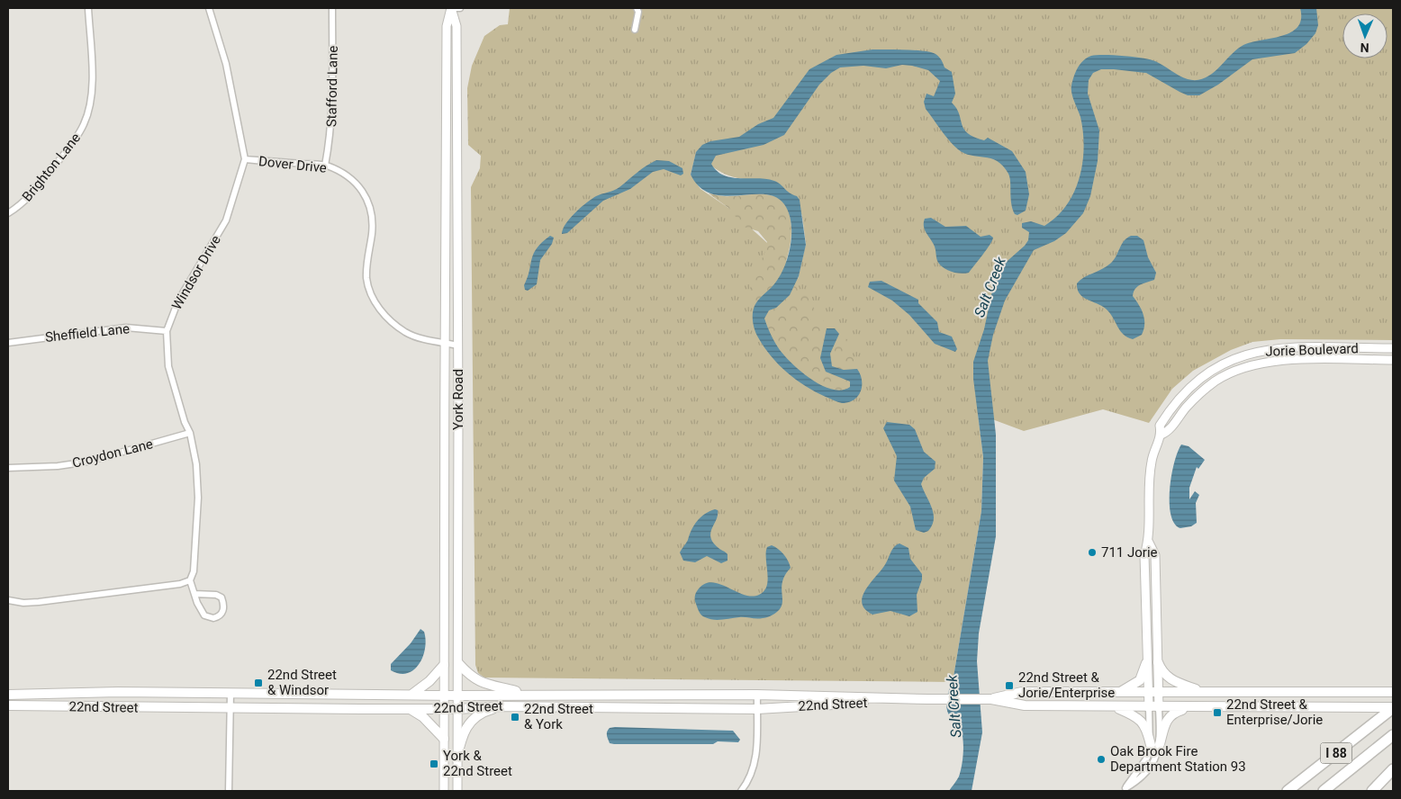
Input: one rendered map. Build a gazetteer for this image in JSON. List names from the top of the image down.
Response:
{
  "streets": {
    "highway": ["I 88"],
    "main road": ["Jorie Boulevard", "York Road", "22nd Street"],
    "street": [
      "Stafford Lane",
      "Dover Drive",
      "Brighton Lane",
      "Windsor Drive",
      "Sheffield Lane",
      "Croydon Lane"
    ]
  },
  "crossings": [
    ["Stafford Lane", "Dover Drive"],
    ["Dover Drive", "Windsor Drive"],
    ["Dover Drive", "York Road"],
    ["Windsor Drive", "Sheffield Lane"],
    ["Windsor Drive", "Croydon Lane"],
    ["Jorie Boulevard", "22nd Street"],
    ["York Road", "22nd Street"],
    ["22nd Street", "I 88"]
  ],
  "water": ["Salt Creek"],
  "places": {
    "other": ["711 Jorie", "Oak Brook Fire Department Station 93"],
    "transit": [
      "22nd Street & Windsor",
      "22nd Street & Jorie/Enterprise",
      "22nd Street & Enterprise/Jorie",
      "22nd Street & York",
      "York & 22nd Street"
    ]
  },
  "north": "bottom"
}
